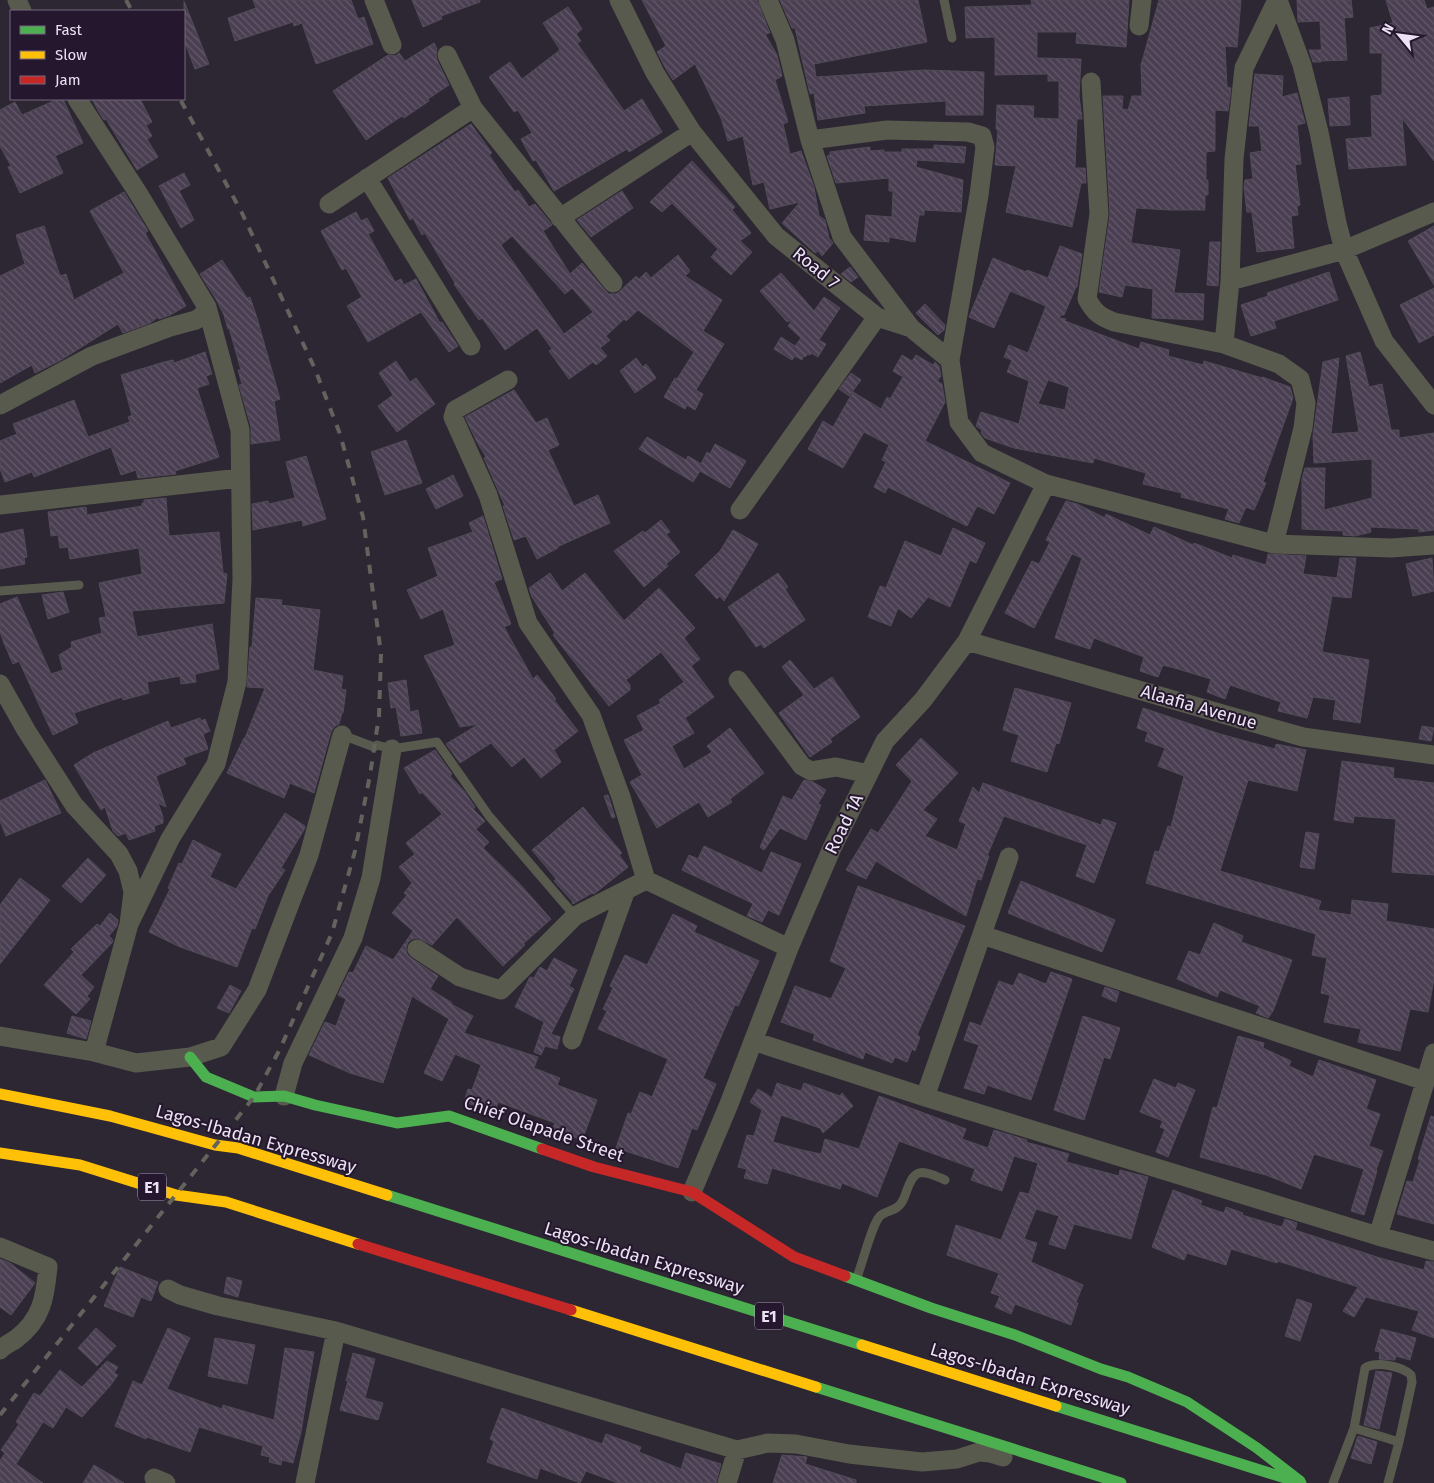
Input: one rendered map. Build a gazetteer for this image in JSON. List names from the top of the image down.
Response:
{
  "streets": {
    "main road": ["Chief Olapade Street", "Lagos-Ibadan Expressway", "E1"],
    "street": ["Road 7", "Alaafia Avenue", "Road 1A"]
  },
  "crossings": [
    ["Alaafia Avenue", "Road 1A"],
    ["Road 1A", "Chief Olapade Street"],
    ["Chief Olapade Street", "Lagos-Ibadan Expressway"]
  ],
  "legend": ["Fast", "Slow", "Jam"],
  "north": "top left"
}
